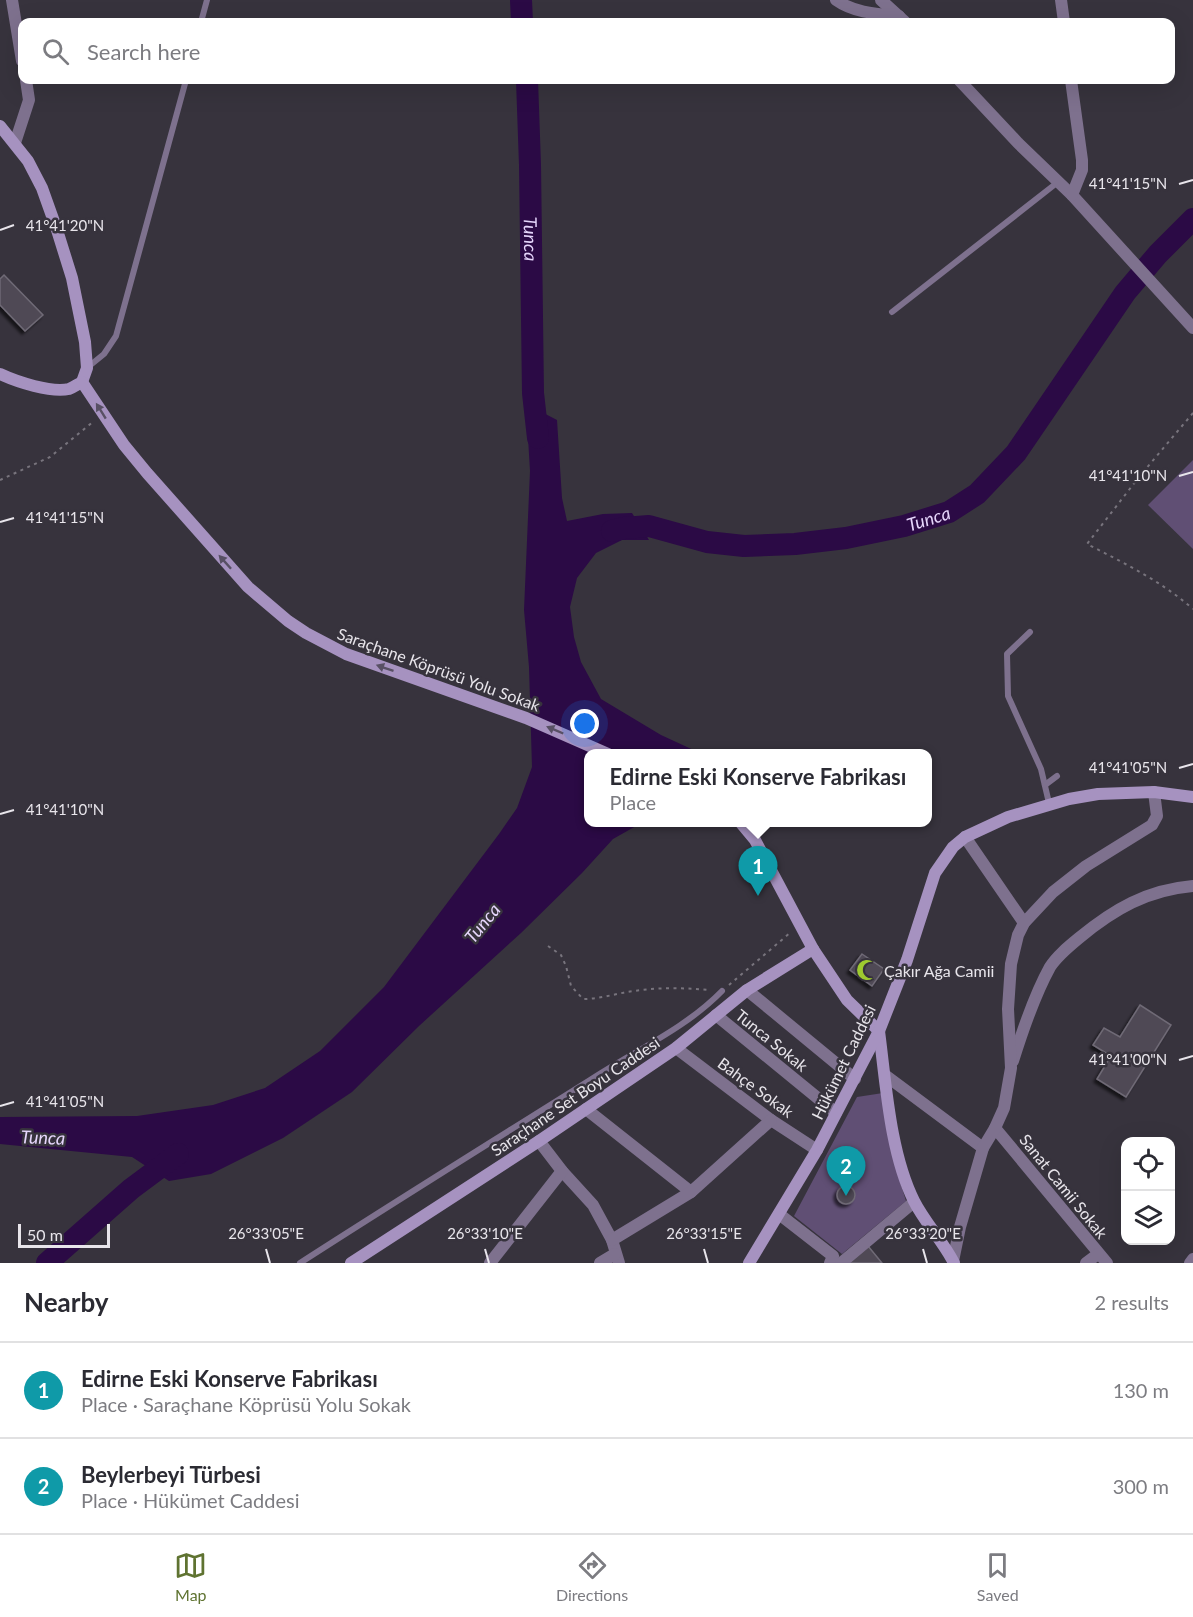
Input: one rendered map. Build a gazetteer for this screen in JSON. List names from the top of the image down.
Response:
{
  "streets": {
    "street": [
      "Saraçhane Köprüsü Yolu Sokak",
      "Tunca Sokak",
      "Hükümet Caddesi",
      "Bahçe Sokak",
      "Saraçhane Set Boyu Caddesi",
      "Sanat Camii Sokak"
    ]
  },
  "crossings": [
    ["Tunca Sokak", "Hükümet Caddesi"],
    ["Tunca Sokak", "Saraçhane Set Boyu Caddesi"],
    ["Hükümet Caddesi", "Bahçe Sokak"],
    ["Bahçe Sokak", "Saraçhane Set Boyu Caddesi"]
  ],
  "one_way": ["Saraçhane Köprüsü Yolu Sokak"],
  "water": ["Tunca"],
  "places": {
    "mosque": ["Çakır Ağa Camii"]
  },
  "scale_bar": "50 m",
  "page": {
    "search": "Search here",
    "popup": ["Edirne Eski Konserve Fabrikası", "Place"],
    "pins": ["1", "2"],
    "scale": "50 m",
    "heading": ["Nearby", "2 results"],
    "list": [
      {
        "mark": "1",
        "name": "Edirne Eski Konserve Fabrikası",
        "note": "Place · Saraçhane Köprüsü Yolu Sokak",
        "value": "130 m"
      },
      {
        "mark": "2",
        "name": "Beylerbeyi Türbesi",
        "note": "Place · Hükümet Caddesi",
        "value": "300 m"
      }
    ],
    "nav": ["Map", "Directions", "Saved"]
  },
  "coordinates": [
    "41°41'15\"N",
    "41°41'20\"N",
    "41°41'10\"N",
    "41°41'05\"N",
    "41°41'00\"N",
    "26°33'05\"E",
    "26°33'10\"E",
    "26°33'15\"E",
    "26°33'20\"E"
  ]
}
